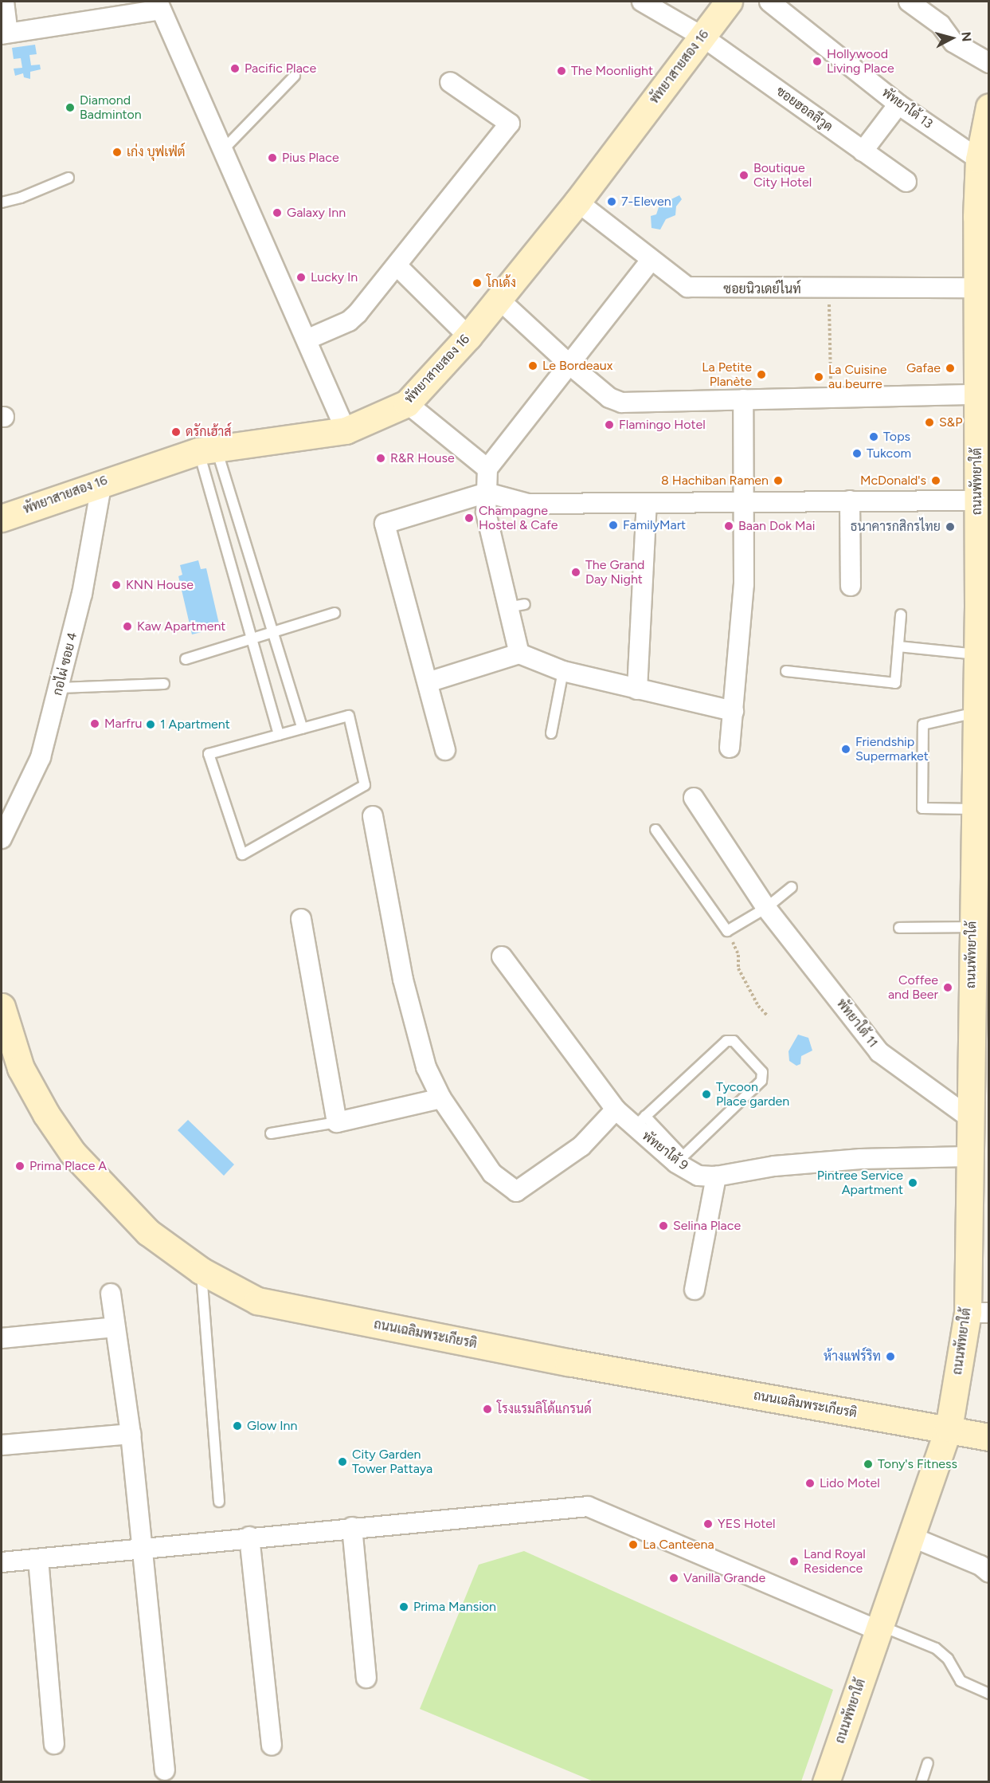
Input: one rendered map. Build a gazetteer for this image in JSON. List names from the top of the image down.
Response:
{
  "streets": {
    "main road": ["พัทยาสายสอง 16", "ถนนพัทยาใต้", "ถนนเฉลิมพระเกียรติ"],
    "street": [
      "พัทยาใต้ 13",
      "ซอยฮอลลีวูด",
      "ซอยนิวเดย์ไนท์",
      "กอไผ่ ซอย 4",
      "พัทยาใต้ 11",
      "พัทยาใต้ 9"
    ]
  },
  "crossings": [
    ["พัทยาสายสอง 16", "ซอยฮอลลีวูด"],
    ["พัทยาสายสอง 16", "ซอยนิวเดย์ไนท์"],
    ["พัทยาสายสอง 16", "กอไผ่ ซอย 4"],
    ["พัทยาใต้ 13", "ถนนพัทยาใต้"],
    ["ซอยนิวเดย์ไนท์", "ถนนพัทยาใต้"],
    ["ถนนพัทยาใต้", "พัทยาใต้ 11"],
    ["ถนนพัทยาใต้", "พัทยาใต้ 9"],
    ["ถนนพัทยาใต้", "ถนนเฉลิมพระเกียรติ"]
  ],
  "places": [
    "Hollywood Living Place",
    "Pacific Place",
    "The Moonlight",
    "Diamond Badminton",
    "เก่ง บุฟเฟ่ต์",
    "Pius Place",
    "Boutique City Hotel",
    "7-Eleven",
    "Galaxy Inn",
    "Lucky In",
    "โกเด้ง",
    "Le Bordeaux",
    "Gafae",
    "La Petite Planète",
    "La Cuisine au beurre",
    "S&P",
    "Flamingo Hotel",
    "ดรักเฮ้าส์",
    "Tops",
    "Tukcom",
    "R&R House",
    "8 Hachiban Ramen",
    "McDonald's",
    "Champagne Hostel & Cafe",
    "FamilyMart",
    "Baan Dok Mai",
    "ธนาคารกสิกรไทย",
    "The Grand Day Night",
    "KNN House",
    "Kaw Apartment",
    "Marfru",
    "1 Apartment",
    "Friendship Supermarket",
    "Coffee and Beer",
    "Tycoon Place garden",
    "Prima Place A",
    "Pintree Service Apartment",
    "Selina Place",
    "ห้างแฟร์ริท",
    "โรงแรมลิโด้แกรนด์",
    "Glow Inn",
    "City Garden Tower Pattaya",
    "Tony's Fitness",
    "Lido Motel",
    "YES Hotel",
    "La Canteena",
    "Land Royal Residence",
    "Vanilla Grande",
    "Prima Mansion"
  ],
  "north": "right"
}
